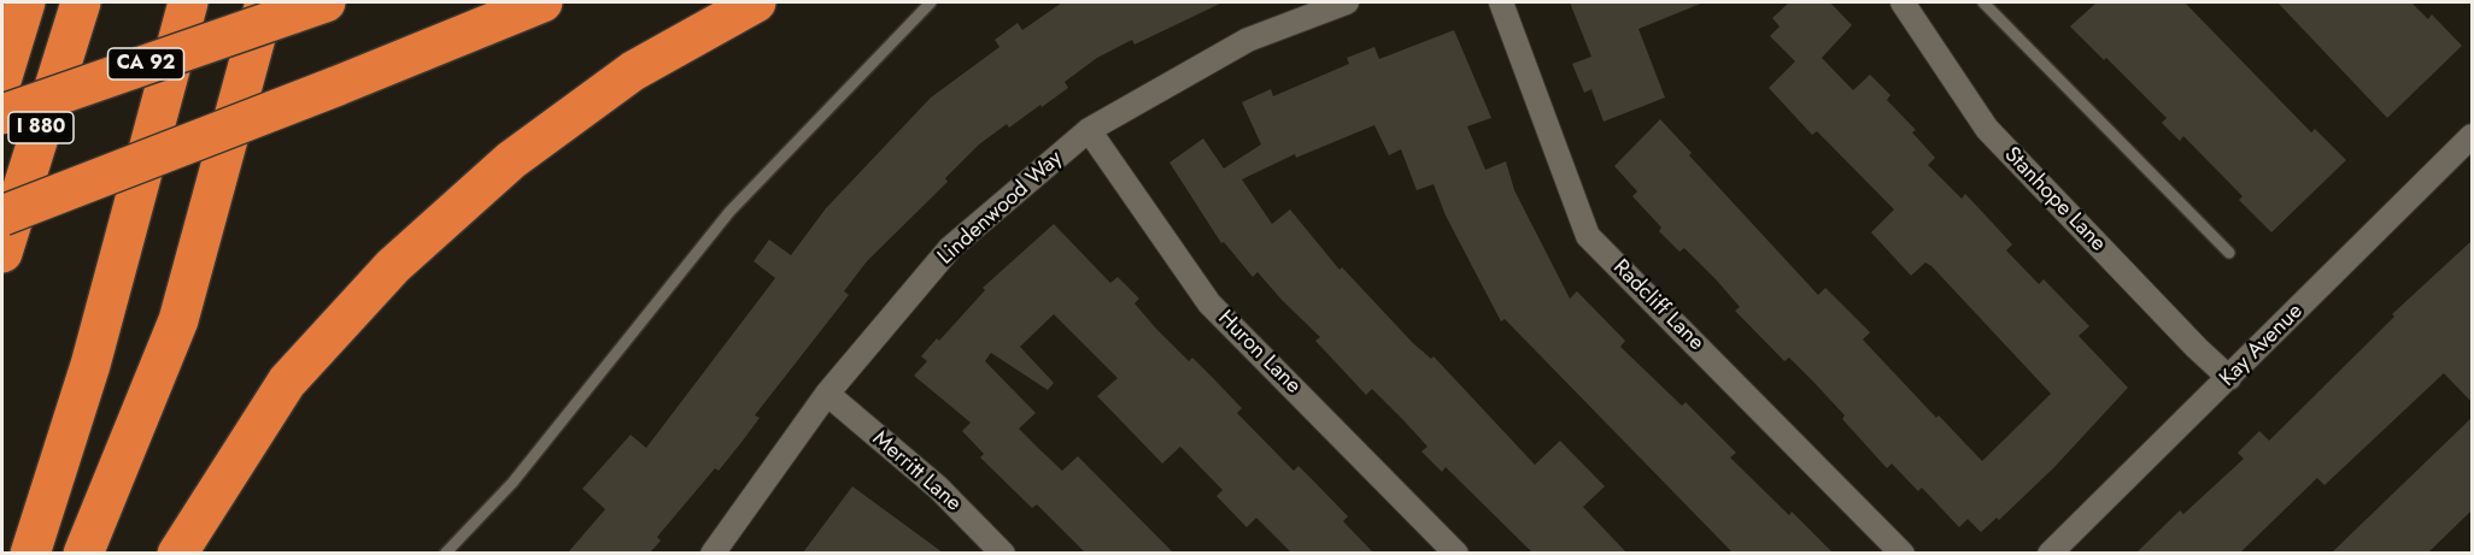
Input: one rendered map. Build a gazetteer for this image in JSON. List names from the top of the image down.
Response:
{
  "streets": {
    "highway": ["CA 92", "I 880"],
    "street": [
      "Stanhope Lane",
      "Lindenwood Way",
      "Radcliff Lane",
      "Kay Avenue",
      "Huron Lane",
      "Merritt Lane"
    ]
  },
  "crossings": [
    ["Stanhope Lane", "Kay Avenue"],
    ["Lindenwood Way", "Huron Lane"],
    ["Lindenwood Way", "Merritt Lane"]
  ]
}
